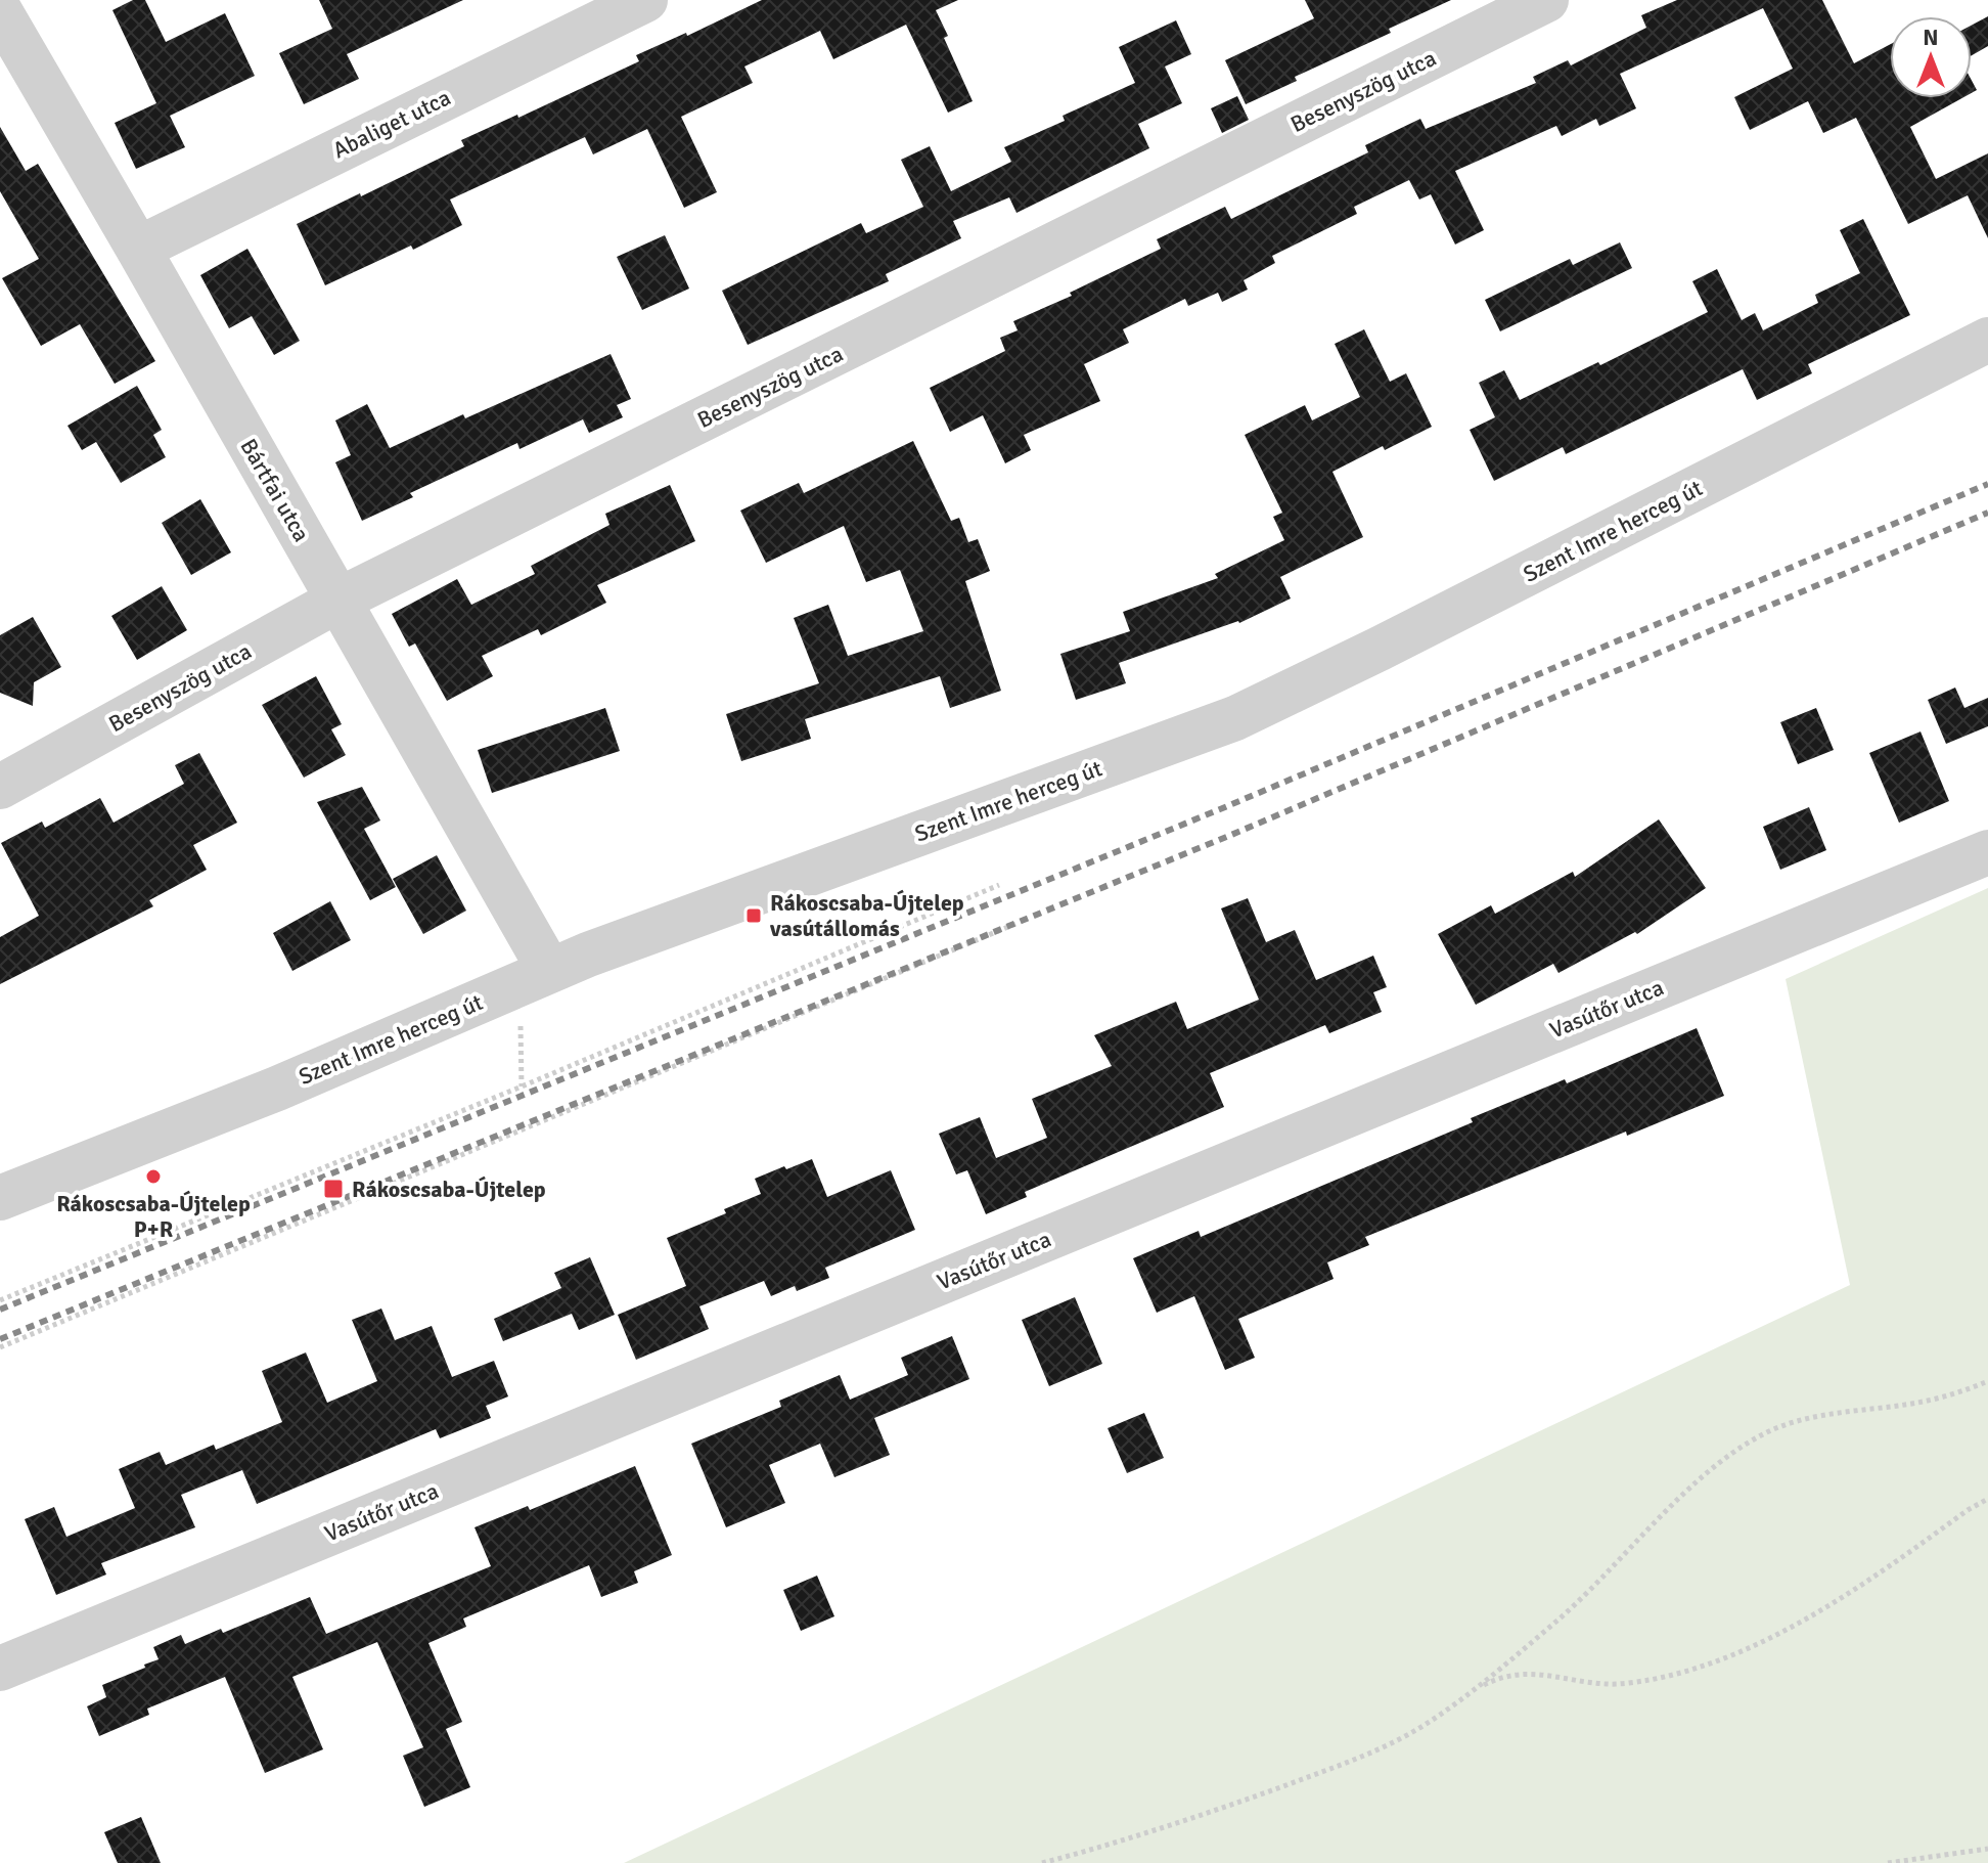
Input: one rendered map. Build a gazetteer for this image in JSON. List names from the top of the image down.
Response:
{
  "streets": {
    "street": [
      "Besenyszög utca",
      "Abaliget utca",
      "Bártfai utca",
      "Szent Imre herceg út",
      "Vasútőr utca"
    ]
  },
  "crossings": [
    ["Besenyszög utca", "Bártfai utca"],
    ["Abaliget utca", "Bártfai utca"],
    ["Bártfai utca", "Szent Imre herceg út"]
  ],
  "places": {
    "transit": ["Rákoscsaba-Újtelep vasútállomás", "Rákoscsaba-Újtelep"],
    "other": ["Rákoscsaba-Újtelep P+R"]
  },
  "north": "top"
}
